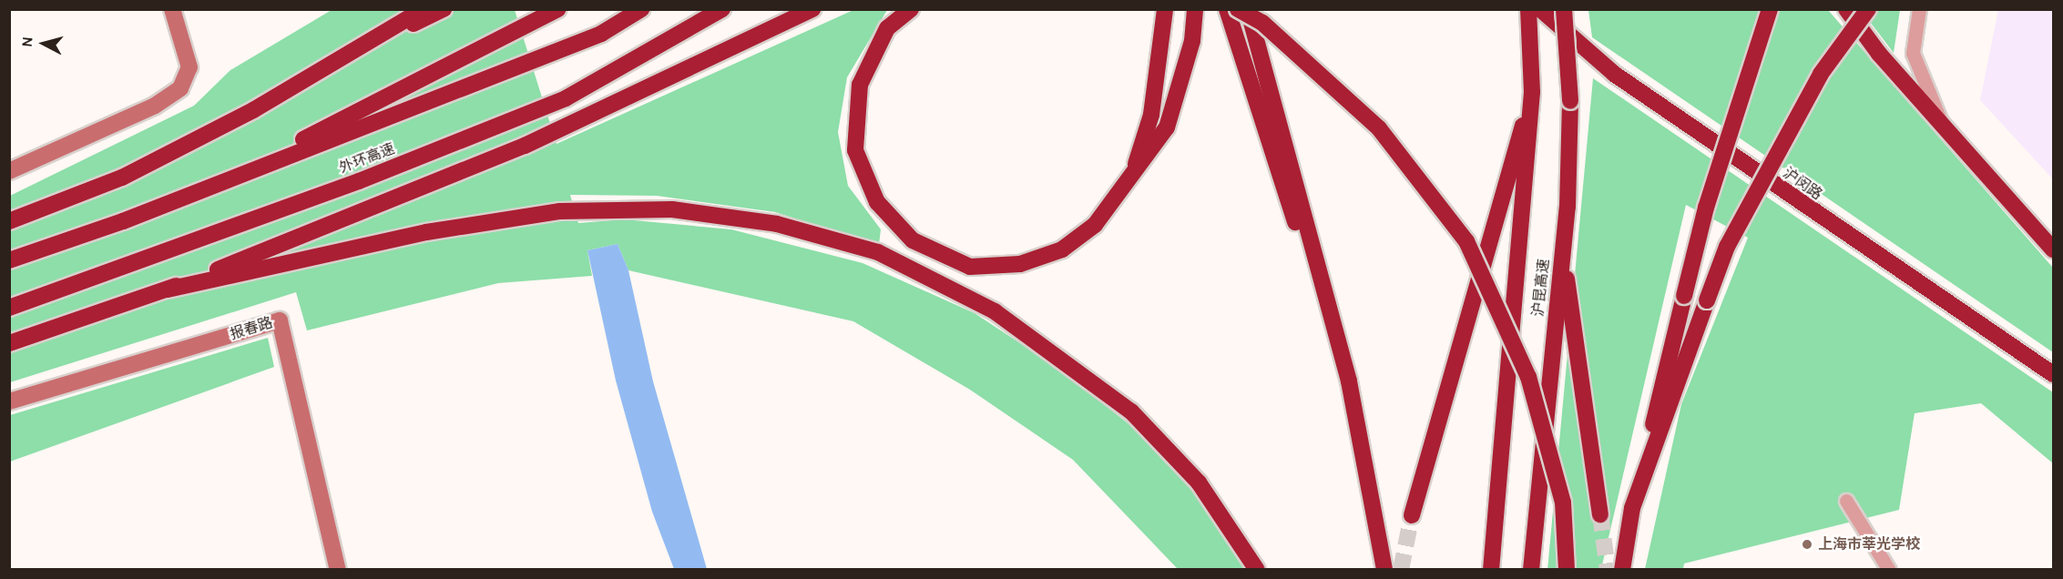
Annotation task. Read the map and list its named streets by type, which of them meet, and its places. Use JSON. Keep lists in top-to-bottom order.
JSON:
{
  "streets": {
    "highway": ["外环高速", "沪闵路", "沪昆高速"],
    "street": ["报春路"]
  },
  "places": ["上海市莘光学校"],
  "north": "left"
}
